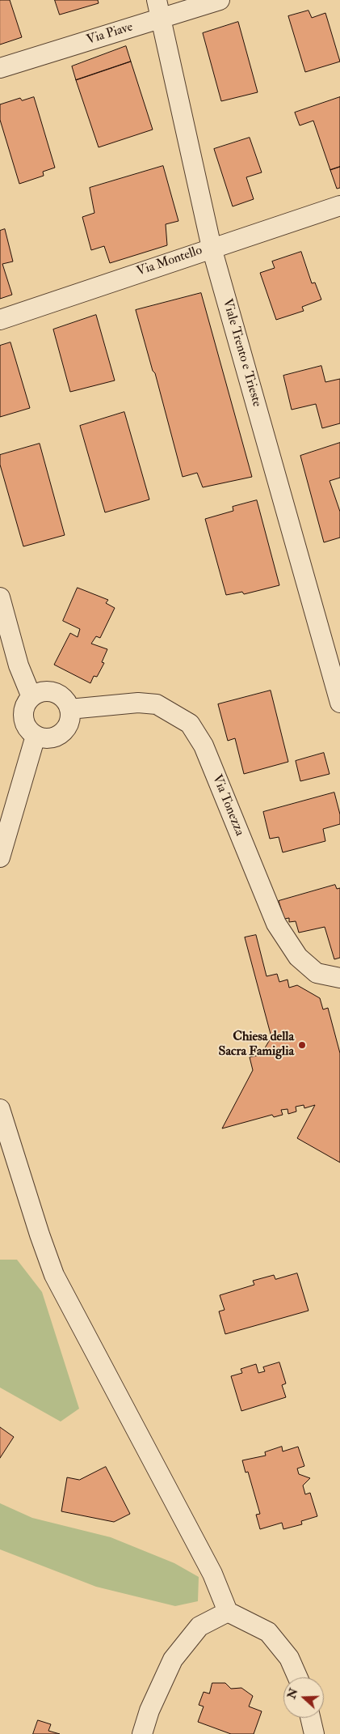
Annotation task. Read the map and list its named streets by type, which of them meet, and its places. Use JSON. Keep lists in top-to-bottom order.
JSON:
{
  "streets": {
    "street": [
      "Via Piave",
      "Via Montello",
      "Viale Trento e Trieste",
      "Via Tonezza"
    ]
  },
  "crossings": [
    ["Via Piave", "Viale Trento e Trieste"],
    ["Via Montello", "Viale Trento e Trieste"]
  ],
  "places": ["Chiesa della Sacra Famiglia"],
  "north": "left"
}
